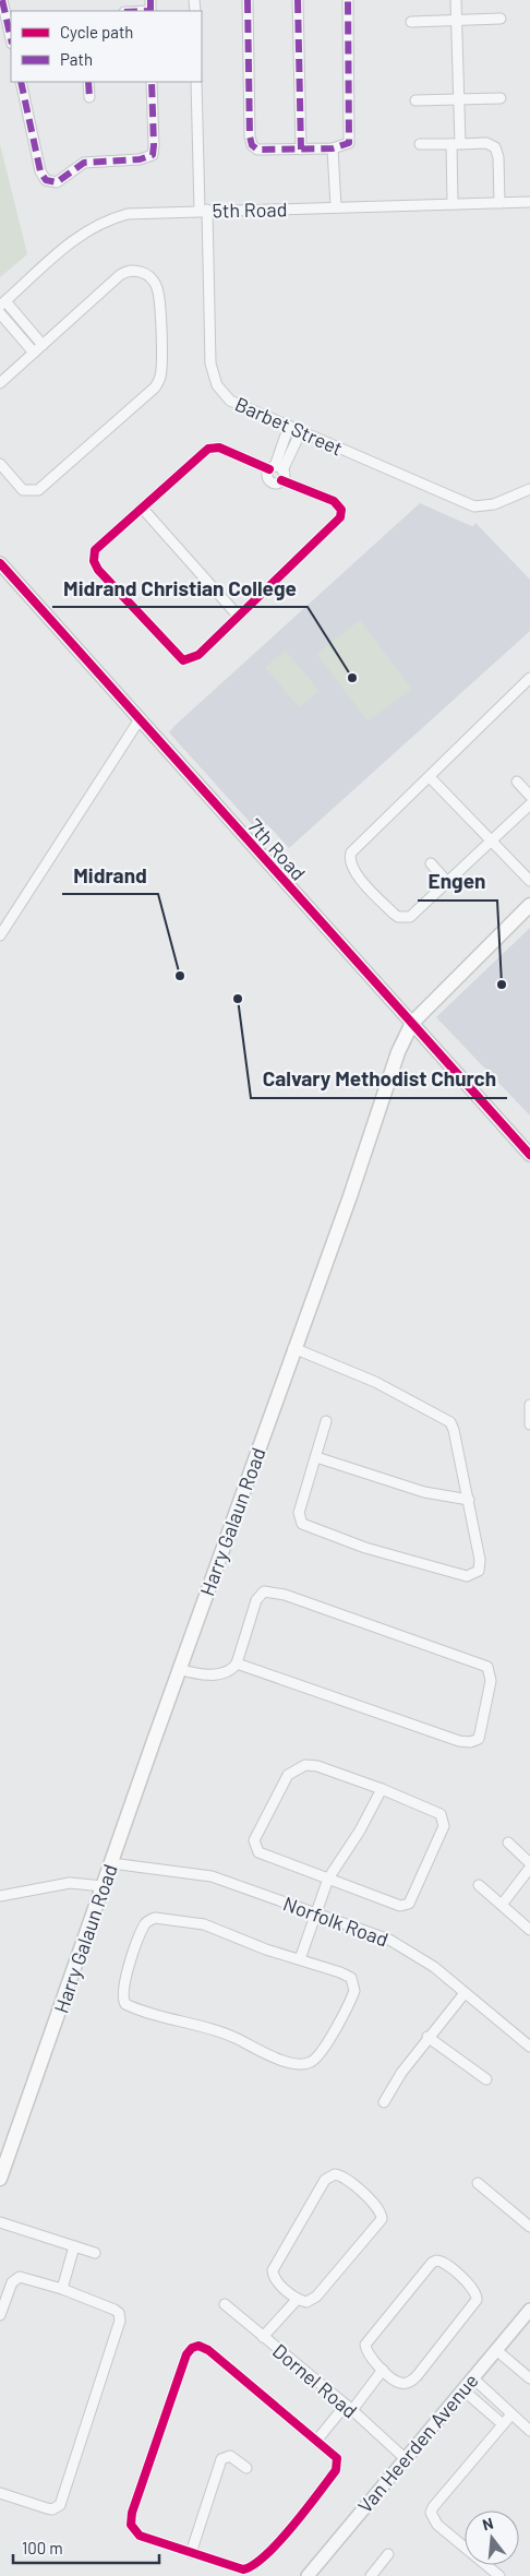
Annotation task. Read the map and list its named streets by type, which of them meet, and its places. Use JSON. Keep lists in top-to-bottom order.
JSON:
{
  "streets": {
    "main road": ["Harry Galaun Road"],
    "street": [
      "5th Road",
      "Barbet Street",
      "7th Road",
      "Norfolk Road",
      "Dornel Road",
      "Van Heerden Avenue"
    ]
  },
  "crossings": [
    ["5th Road", "Barbet Street"],
    ["7th Road", "Harry Galaun Road"],
    ["Harry Galaun Road", "Norfolk Road"],
    ["Dornel Road", "Van Heerden Avenue"]
  ],
  "places": [
    "Midrand Christian College",
    "Midrand",
    "Engen",
    "Calvary Methodist Church"
  ],
  "legend": ["Cycle path", "Path"],
  "scale_bar": "100 m",
  "north": "top"
}
